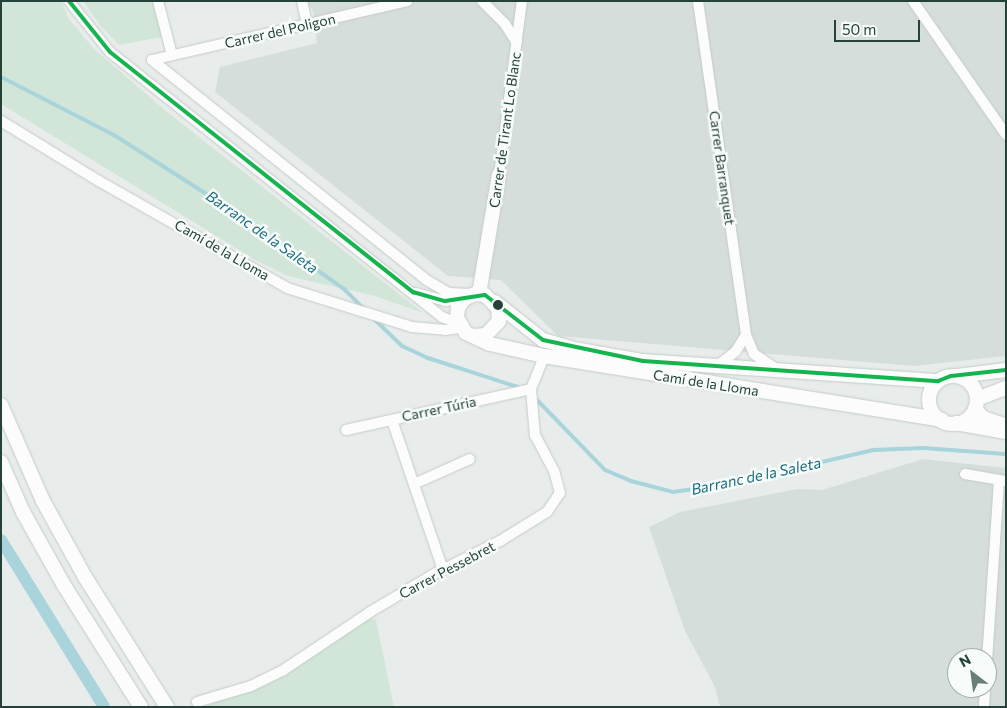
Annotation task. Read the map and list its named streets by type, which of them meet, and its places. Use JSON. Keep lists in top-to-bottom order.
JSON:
{
  "streets": {
    "street": [
      "Carrer del Poligon",
      "Carrer de Tirant Lo Blanc",
      "Carrer Barranquet",
      "Camí de la Lloma",
      "Carrer Túria",
      "Carrer Pessebret"
    ]
  },
  "crossings": [
    ["Carrer del Poligon", "Carrer de Tirant Lo Blanc"],
    ["Carrer del Poligon", "Camí de la Lloma"],
    ["Carrer de Tirant Lo Blanc", "Camí de la Lloma"],
    ["Carrer Barranquet", "Camí de la Lloma"],
    ["Camí de la Lloma", "Carrer Pessebret"],
    ["Carrer Túria", "Carrer Pessebret"]
  ],
  "water": ["Barranc de la Saleta"],
  "scale_bar": "50 m",
  "north": "top left"
}
